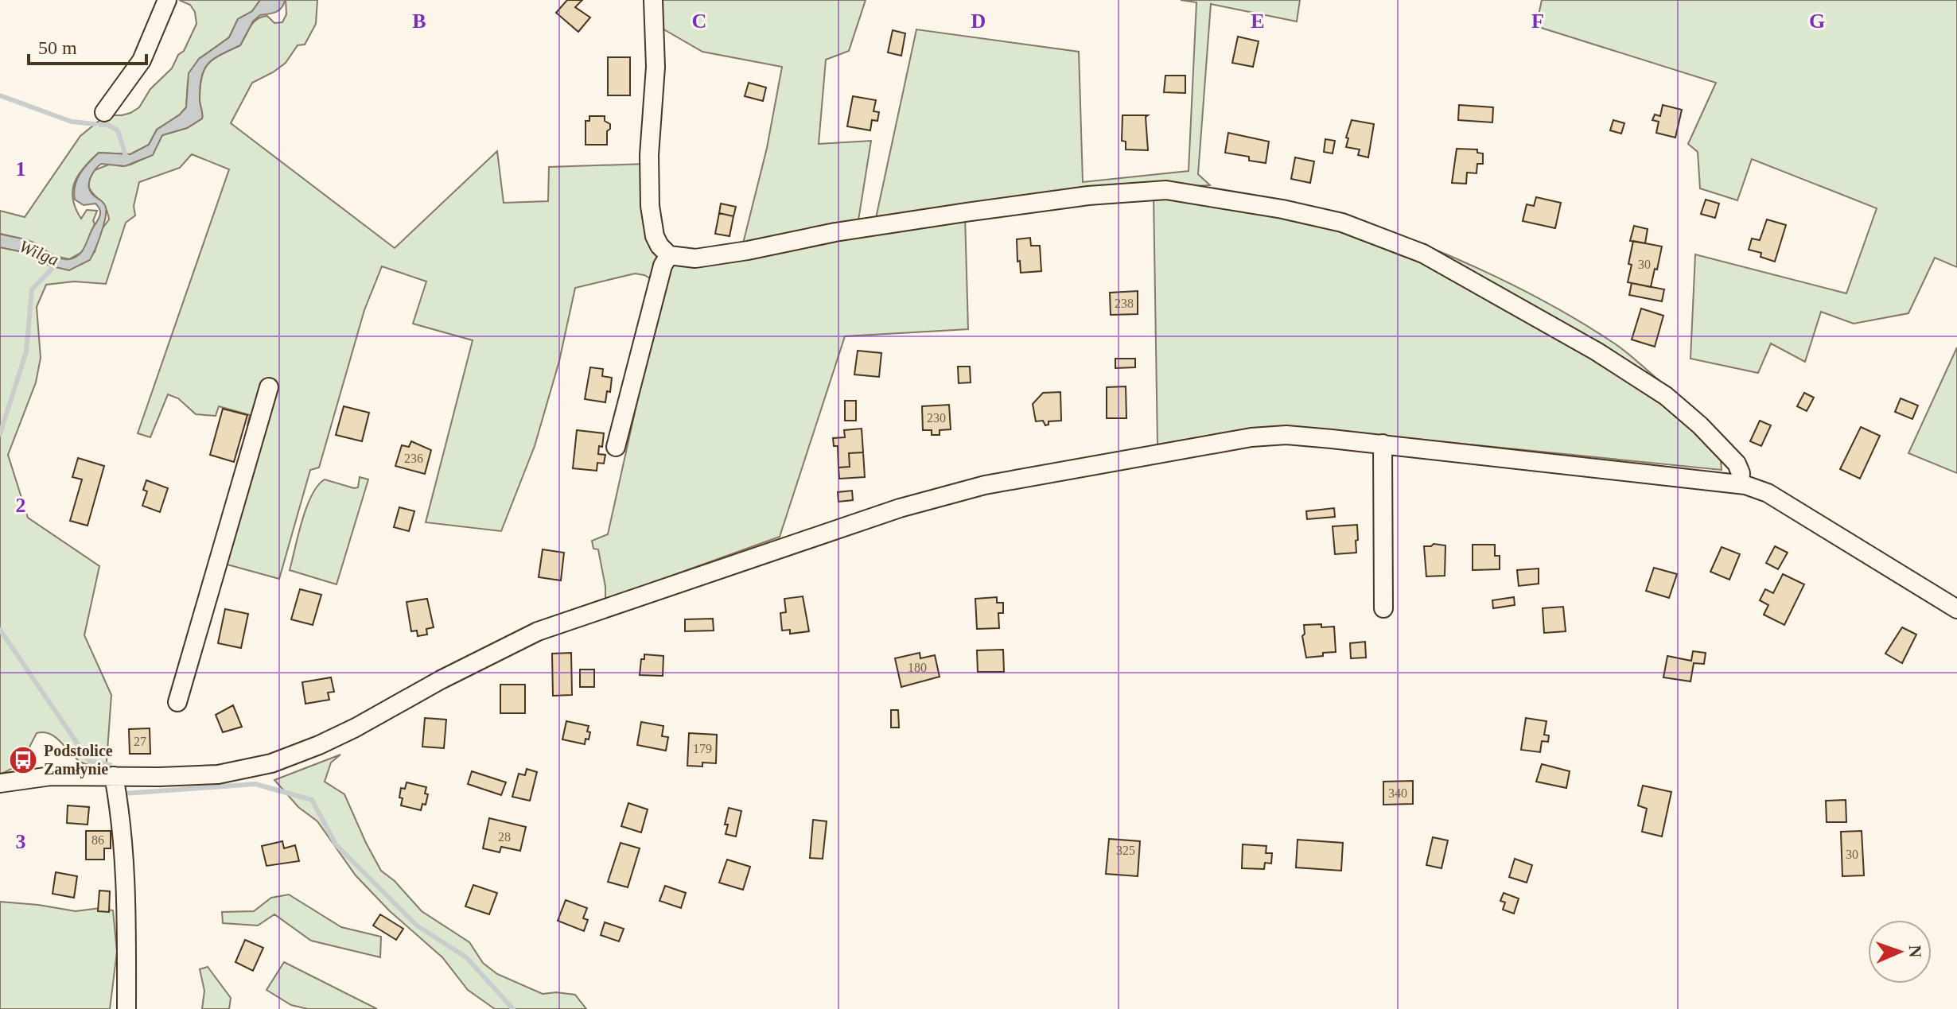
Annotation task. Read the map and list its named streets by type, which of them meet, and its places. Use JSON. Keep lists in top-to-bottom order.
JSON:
{
  "water": ["Wilga"],
  "places": {
    "bus stop": ["Podstolice Zamłynie"]
  },
  "house_numbers": [
    "30",
    "238",
    "230",
    "236",
    "180",
    "27",
    "179",
    "340",
    "28",
    "86",
    "325",
    "30"
  ],
  "scale_bar": "50 m",
  "north": "right",
  "grid": {
    "columns": [
      "B",
      "C",
      "D",
      "E",
      "F",
      "G"
    ],
    "rows": ["1", "2", "3"]
  }
}
